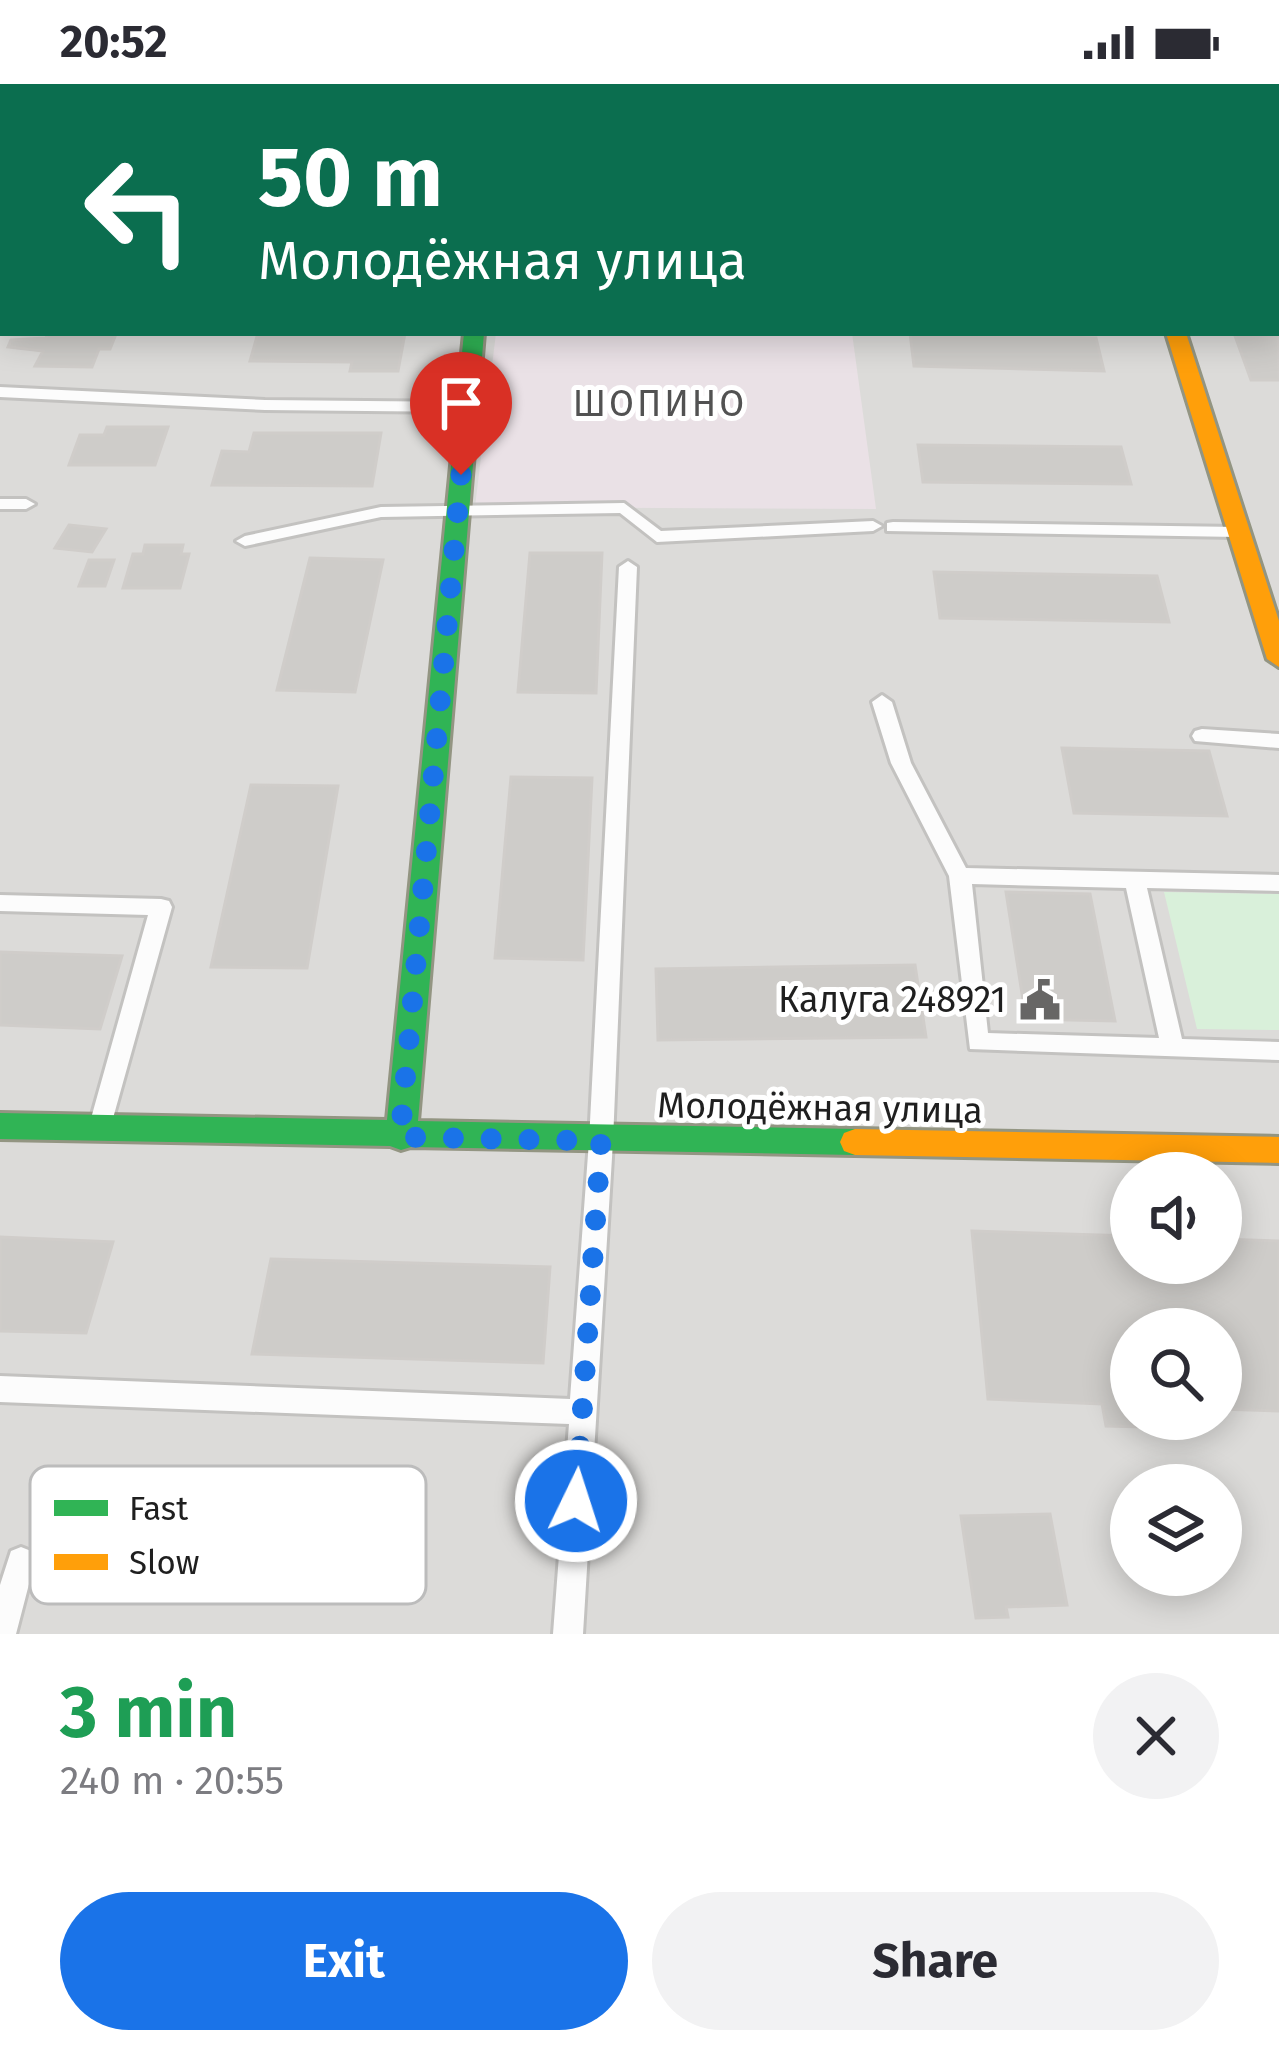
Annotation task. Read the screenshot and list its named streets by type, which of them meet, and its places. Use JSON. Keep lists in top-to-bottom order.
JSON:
{
  "streets": {
    "street": ["Молодёжная улица"]
  },
  "districts": ["ШОПИНО"],
  "places": {
    "public building": ["Калуга 248921"]
  },
  "legend": ["Fast", "Slow"],
  "page": {
    "status": "20:52",
    "turn": ["50 m", "Молодёжная улица"],
    "heading": ["3 min", "240 m · 20:55"],
    "buttons": ["Exit", "Share"]
  }
}
